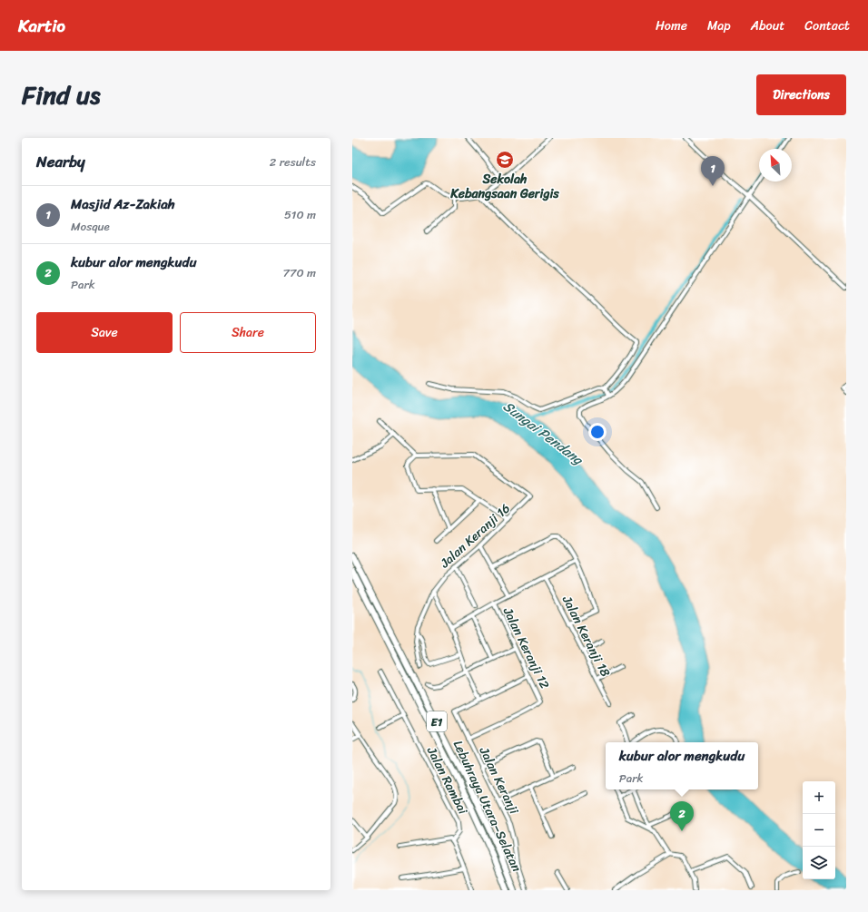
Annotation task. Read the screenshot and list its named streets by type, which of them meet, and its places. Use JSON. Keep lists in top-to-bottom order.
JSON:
{
  "streets": {
    "highway": ["E1", "Lebuhraya Utara–Selatan"],
    "street": [
      "Jalan Keranji 16",
      "Jalan Keranji 18",
      "Jalan Keranji 12",
      "Jalan Rambai",
      "Jalan Keranji"
    ]
  },
  "crossings": [
    ["Jalan Keranji 12", "Jalan Keranji"]
  ],
  "water": ["Sungai Pendang"],
  "places": {
    "school or university": ["Sekolah Kebangsaan Gerigis"]
  },
  "north": "top left",
  "page": {
    "header": "Kartio",
    "nav": [
      "Home",
      "Map",
      "About",
      "Contact"
    ],
    "title": "Find us",
    "buttons": [
      "Directions",
      ["Save", "Share"]
    ],
    "heading": ["Nearby", "2 results"],
    "pins": ["1", "2"],
    "list": [
      {
        "mark": "1",
        "name": "Masjid Az-Zakiah",
        "note": "Mosque",
        "value": "510 m"
      },
      {
        "mark": "2",
        "name": "kubur alor mengkudu",
        "note": "Park",
        "value": "770 m"
      }
    ],
    "popup": ["kubur alor mengkudu", "Park"],
    "map_buttons": ["+", "−"]
  }
}
